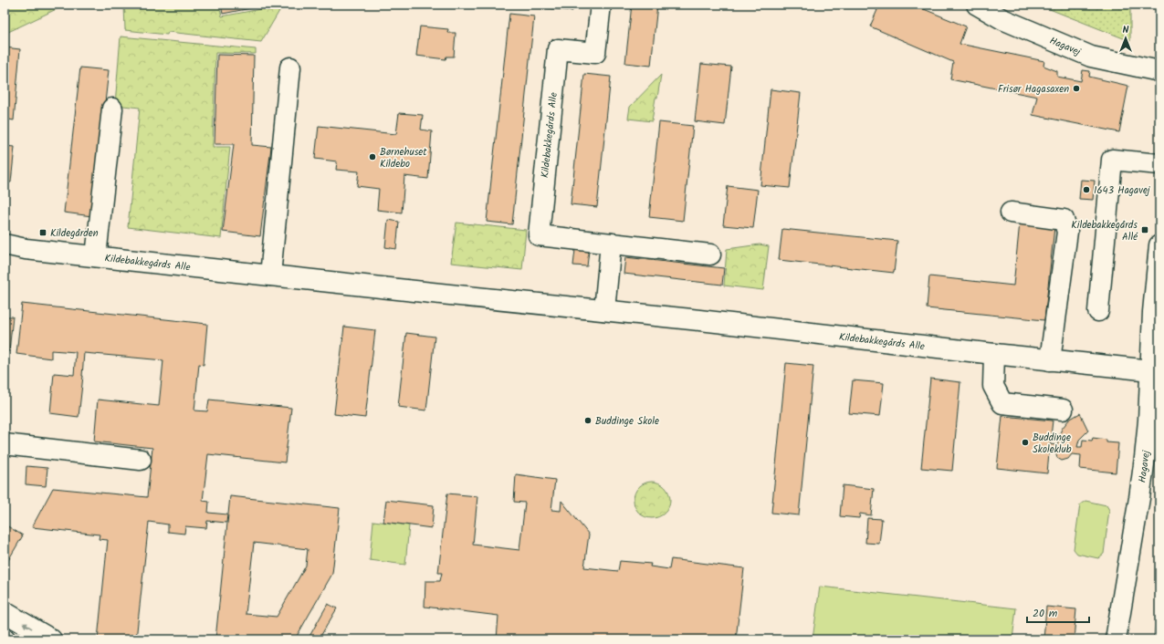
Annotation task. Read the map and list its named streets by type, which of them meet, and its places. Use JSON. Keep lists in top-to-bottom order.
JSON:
{
  "streets": {
    "street": ["Hagavej", "Kildebakkegårds Alle"]
  },
  "crossings": [
    ["Hagavej", "Kildebakkegårds Alle"]
  ],
  "places": {
    "other": [
      "Frisør Hagasaxen",
      "Børnehuset Kildebo",
      "1643 Hagavej",
      "Buddinge Skole",
      "Buddinge Skoleklub"
    ],
    "transit": ["Kildebakkegårds Allé", "Kildegården"]
  },
  "scale_bar": "20 m",
  "north": "top"
}
